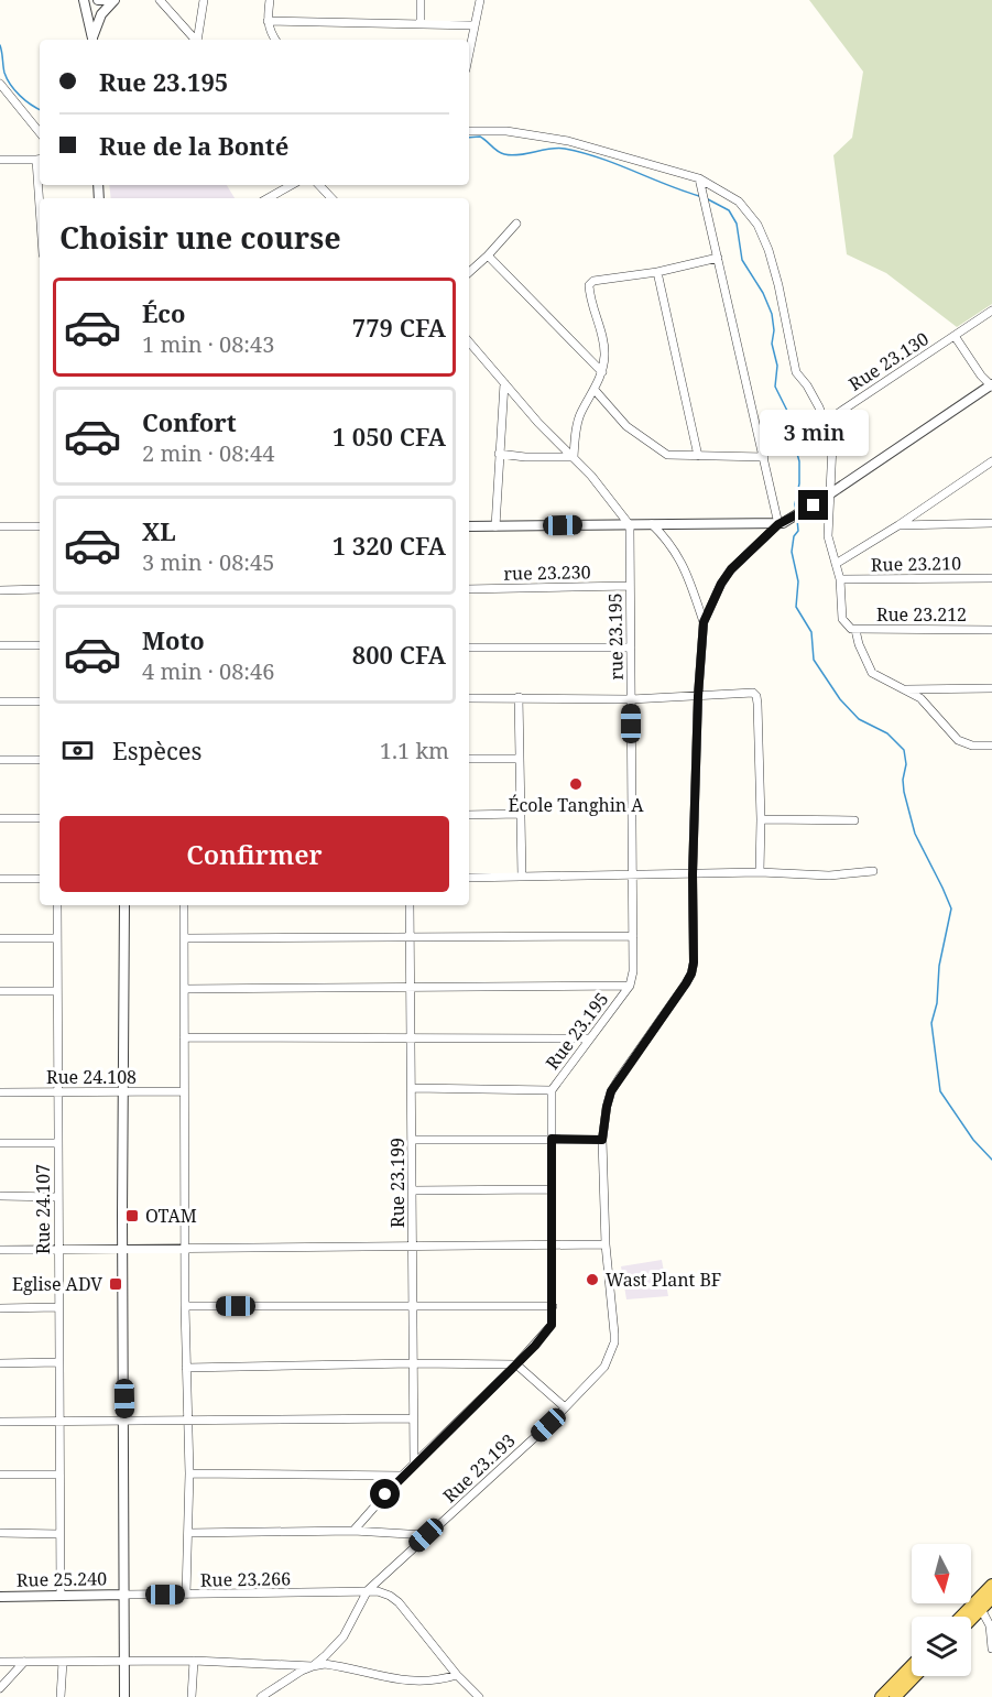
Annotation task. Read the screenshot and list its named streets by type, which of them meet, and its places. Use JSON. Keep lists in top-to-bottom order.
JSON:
{
  "streets": {
    "street": [
      "Rue 23.130",
      "Rue 23.210",
      "rue 23.230",
      "Rue 23.212",
      "rue 23.195",
      "Rue 23.195",
      "Rue 24.108",
      "Rue 23.199",
      "Rue 24.107",
      "Rue 23.193",
      "Rue 25.240",
      "Rue 23.266"
    ]
  },
  "crossings": [
    ["Rue 23.130", "Rue 23.210"],
    ["Rue 23.130", "Rue 23.212"],
    ["rue 23.230", "rue 23.195"],
    ["rue 23.195", "Rue 23.195"],
    ["Rue 23.195", "Rue 23.199"],
    ["Rue 24.108", "Rue 24.107"],
    ["Rue 24.107", "Rue 25.240"],
    ["Rue 23.193", "Rue 23.266"],
    ["Rue 25.240", "Rue 23.266"]
  ],
  "places": {
    "other": ["École Tanghin A", "Wast Plant BF"],
    "transit": ["OTAM", "Eglise ADV"]
  },
  "north": "bottom",
  "page": {
    "banner": ["Rue 23.195", "Rue de la Bonté"],
    "heading": "Choisir une course",
    "list": [
      {
        "name": "Éco",
        "note": "1 min · 08:43",
        "value": "779 CFA"
      },
      {
        "name": "Confort",
        "note": "2 min · 08:44",
        "value": "1 050 CFA"
      },
      {
        "name": "XL",
        "note": "3 min · 08:45",
        "value": "1 320 CFA"
      },
      {
        "name": "Moto",
        "note": "4 min · 08:46",
        "value": "800 CFA"
      }
    ],
    "bubble": "3 min",
    "pay": ["Espèces", "1.1 km"],
    "buttons": "Confirmer"
  }
}
